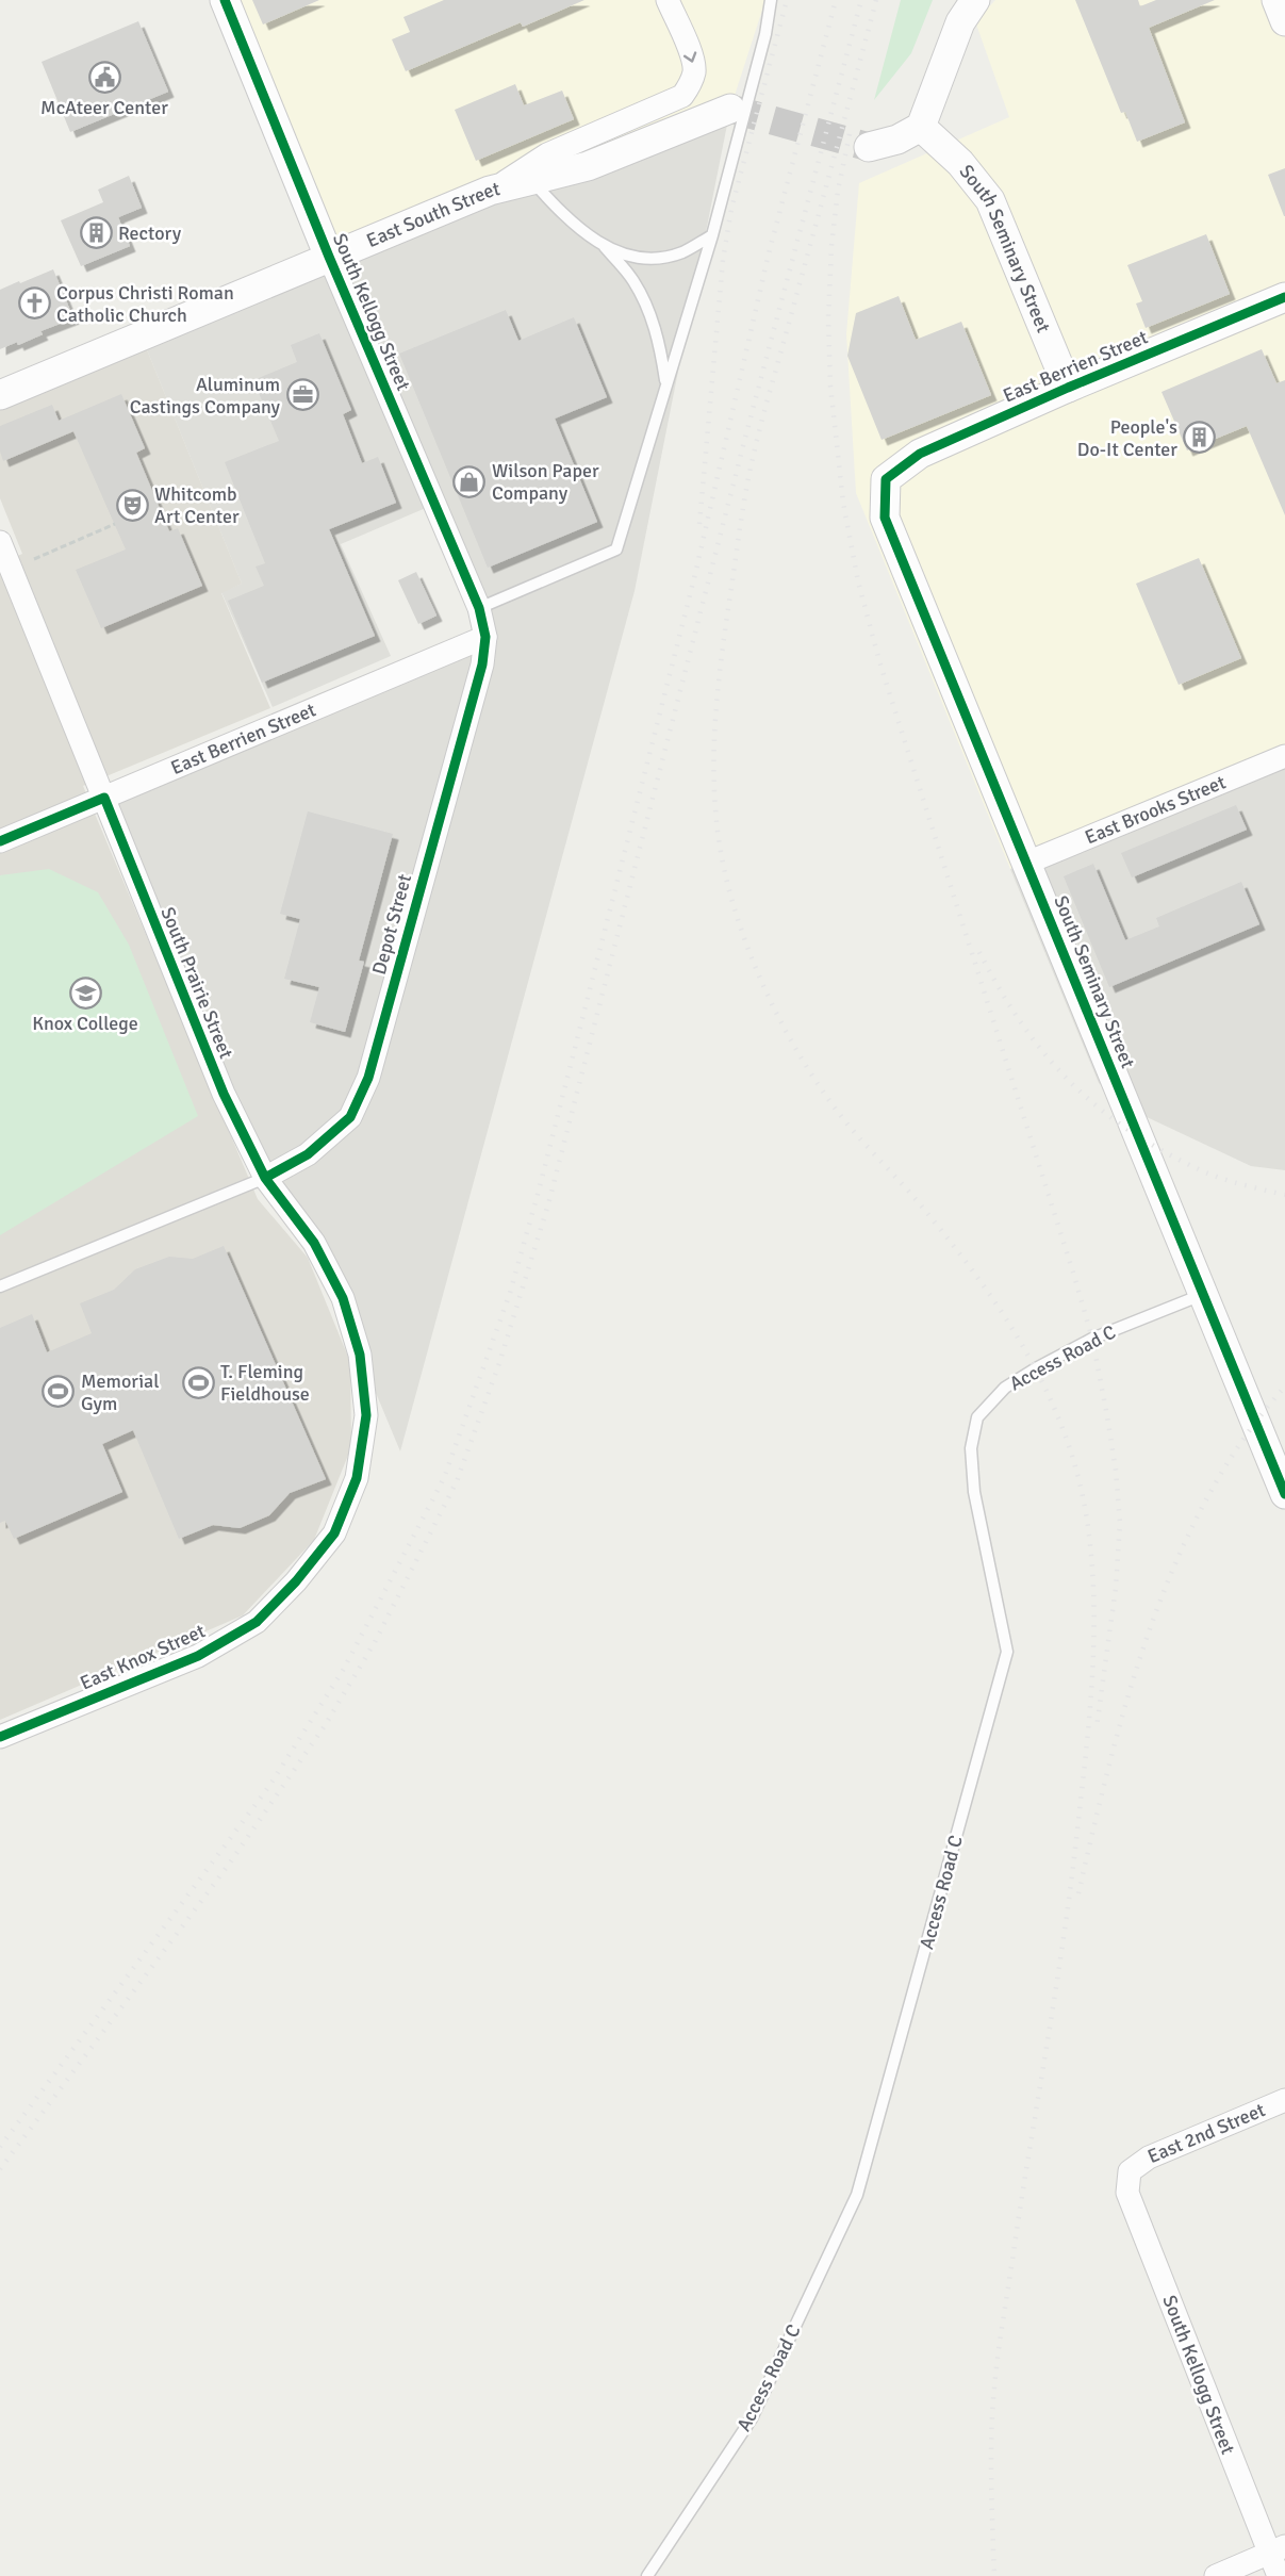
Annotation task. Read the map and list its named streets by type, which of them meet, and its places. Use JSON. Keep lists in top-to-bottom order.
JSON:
{
  "streets": {
    "street": [
      "East South Street",
      "South Seminary Street",
      "South Kellogg Street",
      "East Berrien Street",
      "East Brooks Street",
      "Depot Street",
      "South Prairie Street",
      "East Knox Street",
      "East 2nd Street"
    ],
    "lane": ["Access Road C"]
  },
  "crossings": [
    ["East South Street", "South Kellogg Street"],
    ["South Seminary Street", "East Berrien Street"],
    ["South Seminary Street", "East Brooks Street"],
    ["South Seminary Street", "Access Road C"],
    ["South Kellogg Street", "East Berrien Street"],
    ["South Kellogg Street", "Depot Street"],
    ["South Kellogg Street", "East 2nd Street"],
    ["East Berrien Street", "Depot Street"],
    ["East Berrien Street", "South Prairie Street"],
    ["Depot Street", "South Prairie Street"],
    ["Depot Street", "East Knox Street"],
    ["South Prairie Street", "East Knox Street"]
  ],
  "places": {
    "public building": ["McAteer Center"],
    "building": ["Rectory", "People's Do-It Center"],
    "church": ["Corpus Christi Roman Catholic Church"],
    "office": ["Aluminum Castings Company"],
    "shop": ["Wilson Paper Company"],
    "theatre": ["Whitcomb Art Center"],
    "school or university": ["Knox College"],
    "sports": ["T. Fleming Fieldhouse", "Memorial Gym"]
  }
}
